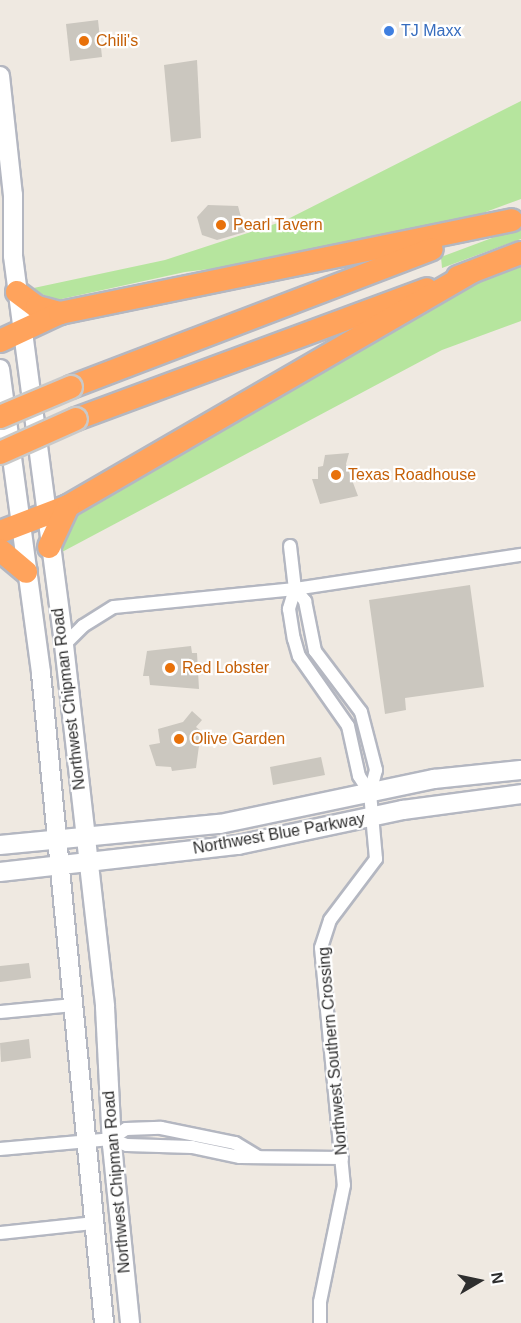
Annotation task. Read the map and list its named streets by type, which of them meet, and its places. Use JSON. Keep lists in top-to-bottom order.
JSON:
{
  "streets": {
    "main road": ["Northwest Chipman Road", "Northwest Blue Parkway"],
    "street": ["Northwest Southern Crossing"]
  },
  "crossings": [
    ["Northwest Chipman Road", "Northwest Blue Parkway"],
    ["Northwest Blue Parkway", "Northwest Southern Crossing"]
  ],
  "places": [
    "TJ Maxx",
    "Chili's",
    "Pearl Tavern",
    "Texas Roadhouse",
    "Red Lobster",
    "Olive Garden"
  ],
  "north": "right"
}
